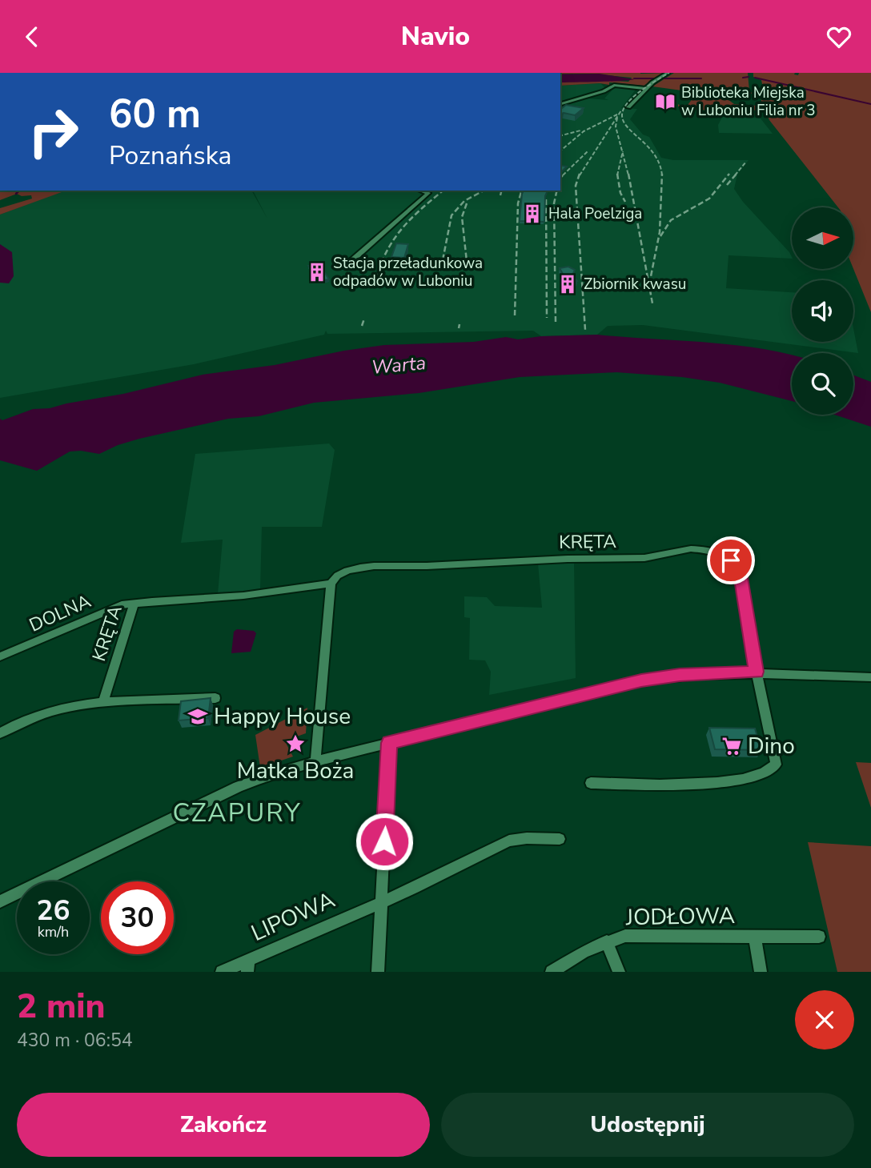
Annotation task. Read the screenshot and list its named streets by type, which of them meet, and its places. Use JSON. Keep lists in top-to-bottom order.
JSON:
{
  "streets": {
    "street": [
      "KRĘTA",
      "DOLNA",
      "LIPOWA",
      "JODŁOWA"
    ]
  },
  "crossings": [
    ["KRĘTA", "DOLNA"]
  ],
  "districts": ["CZAPURY"],
  "water": ["Warta"],
  "places": {
    "library": ["Biblioteka Miejska w Luboniu Filia nr 3"],
    "building": ["Hala Poelziga", "Stacja przeładunkowa odpadów w Luboniu", "Zbiornik kwasu"],
    "school or university": ["Happy House"],
    "place": ["Matka Boża"],
    "supermarket": ["Dino"]
  },
  "north": "right",
  "page": {
    "header": "Navio",
    "turn": ["60 m", "Poznańska"],
    "speed": "26 km/h",
    "limit": "30",
    "heading": ["2 min", "430 m · 06:54"],
    "buttons": ["Zakończ", "Udostępnij"]
  }
}
